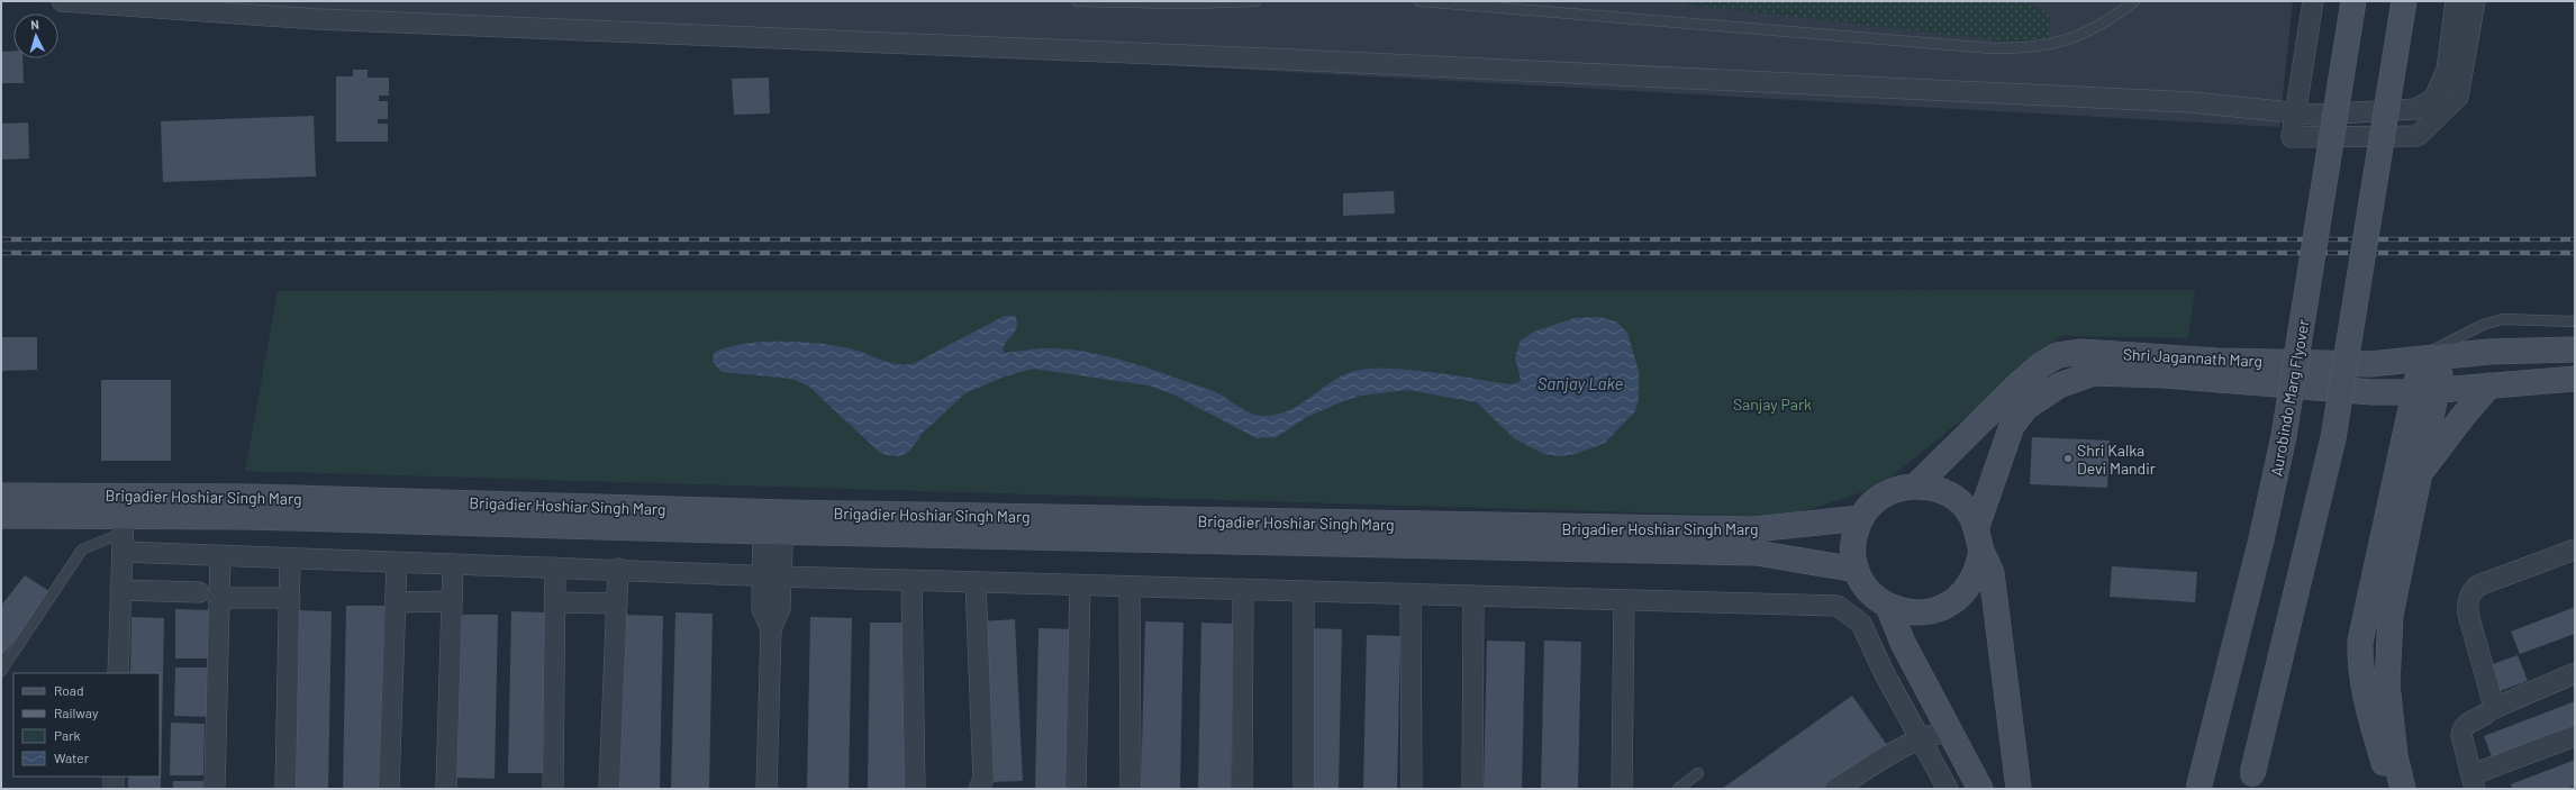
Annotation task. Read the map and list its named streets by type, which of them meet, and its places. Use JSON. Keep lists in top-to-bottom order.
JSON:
{
  "streets": {
    "street": ["Shri Jagannath Marg", "Aurobindo Marg Flyover", "Brigadier Hoshiar Singh Marg"]
  },
  "crossings": [
    ["Shri Jagannath Marg", "Brigadier Hoshiar Singh Marg"]
  ],
  "water": ["Sanjay Lake"],
  "parks": ["Sanjay Park"],
  "places": ["Shri Kalka Devi Mandir"],
  "legend": [
    "Road",
    "Railway",
    "Park",
    "Water"
  ],
  "north": "top"
}
